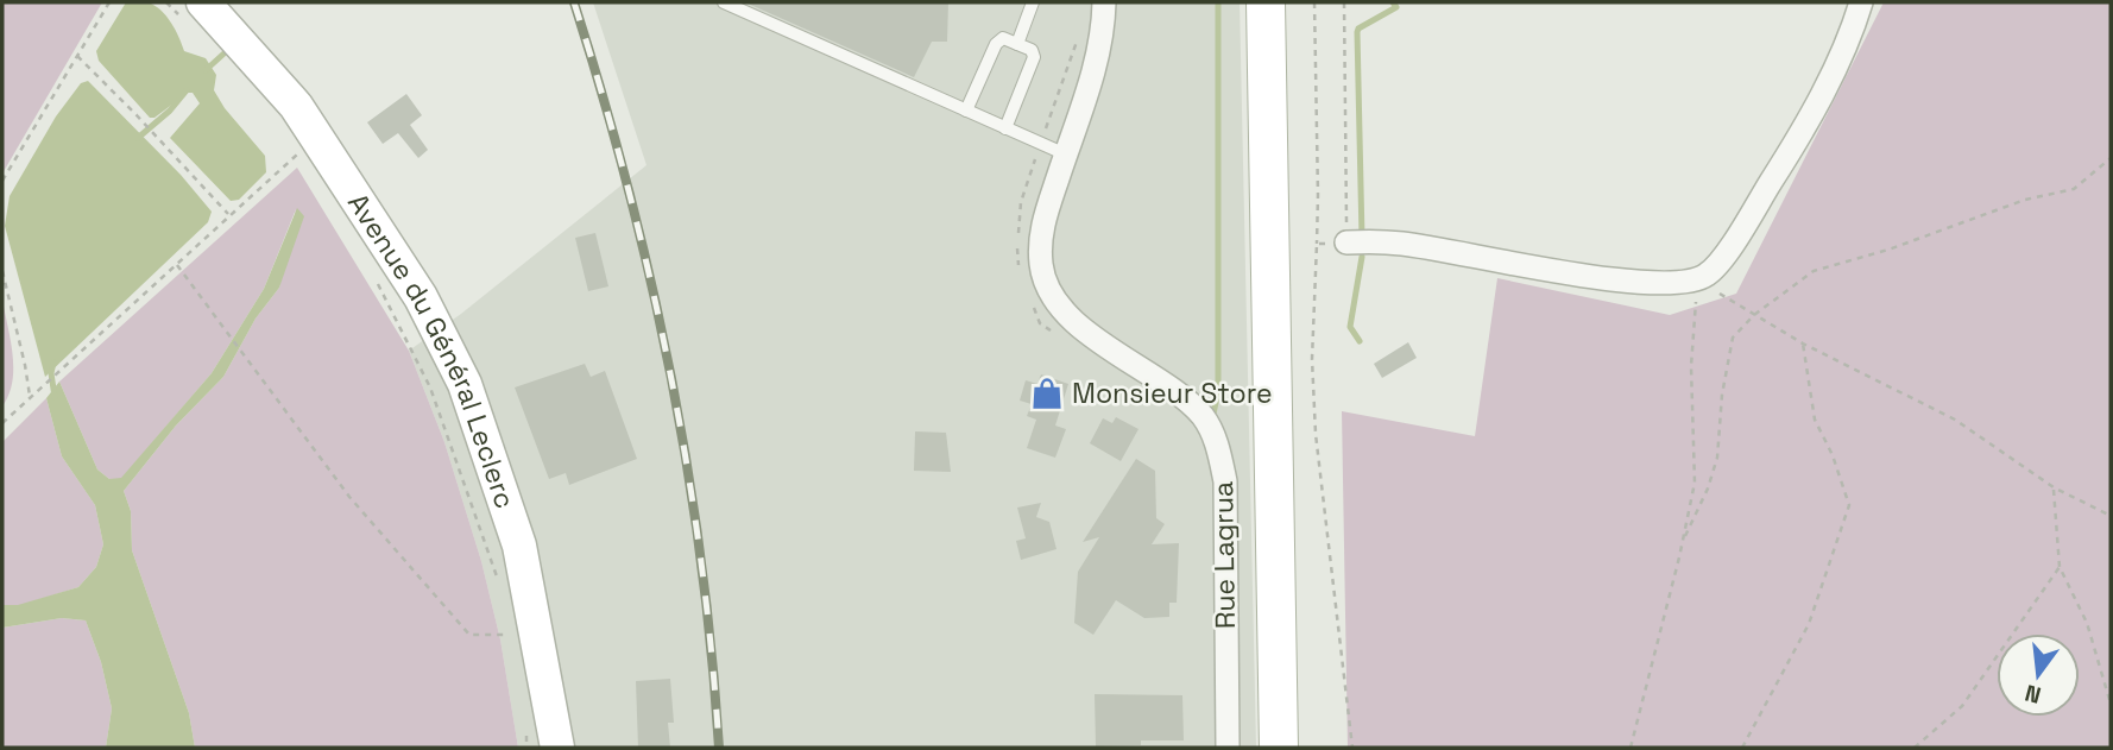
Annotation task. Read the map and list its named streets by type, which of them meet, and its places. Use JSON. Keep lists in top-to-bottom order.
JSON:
{
  "streets": {
    "main road": ["Avenue du Général Leclerc"],
    "street": ["Rue Lagrua"]
  },
  "places": {
    "shop": ["Monsieur Store"]
  },
  "north": "bottom"
}
